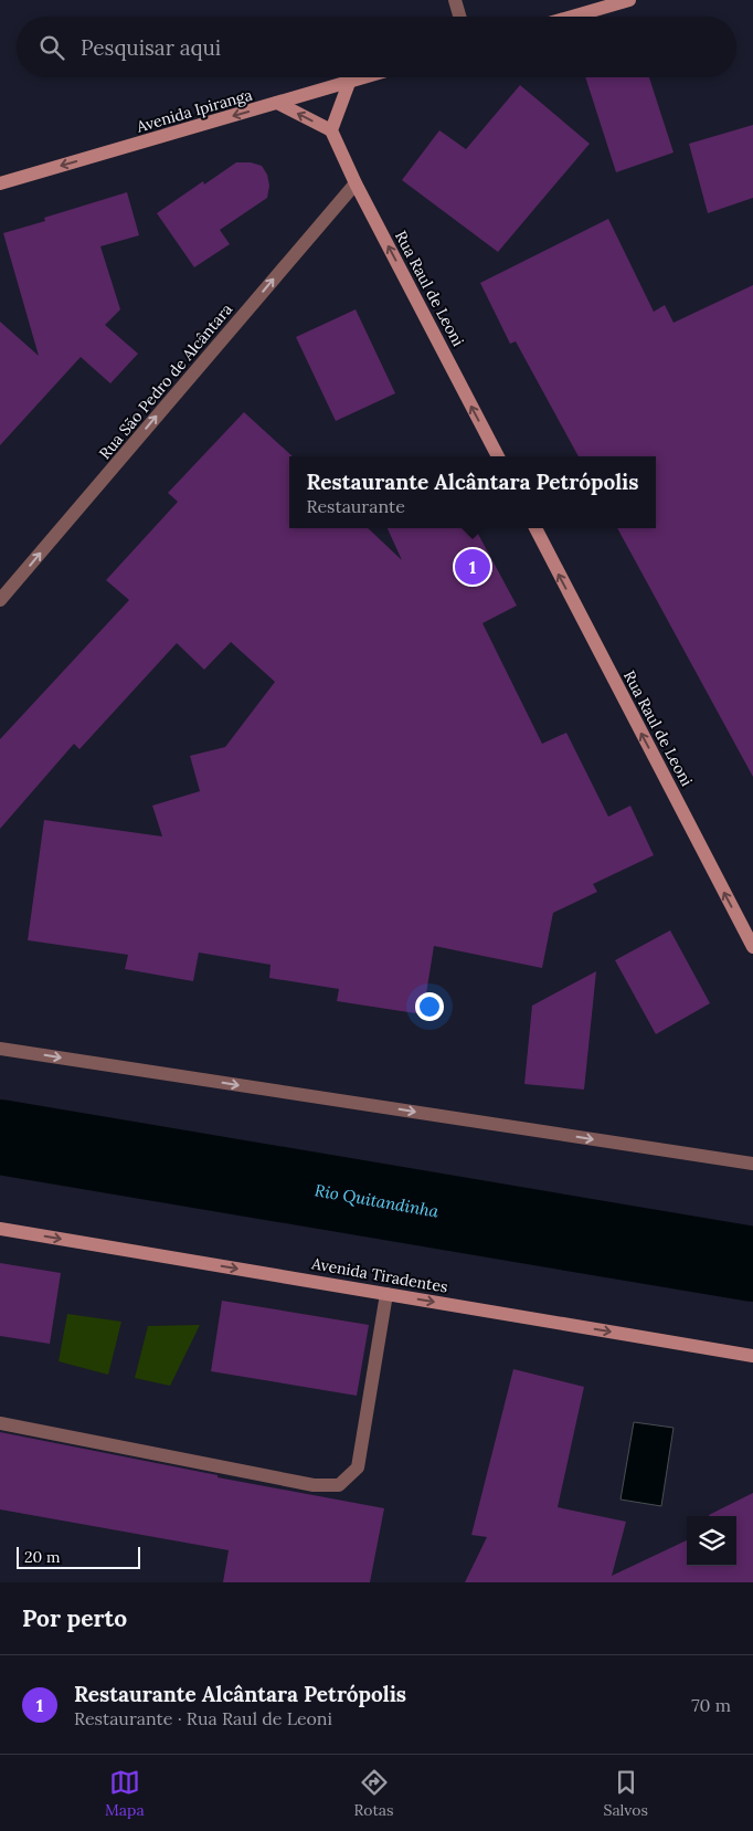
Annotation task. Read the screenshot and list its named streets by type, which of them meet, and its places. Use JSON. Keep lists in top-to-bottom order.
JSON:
{
  "streets": {
    "main road": ["Avenida Ipiranga", "Rua Raul de Leoni", "Avenida Tiradentes"],
    "street": ["Rua São Pedro de Alcântara"]
  },
  "crossings": [
    ["Rua Raul de Leoni", "Rua São Pedro de Alcântara"]
  ],
  "one_way": [
    "Avenida Ipiranga",
    "Rua Raul de Leoni",
    "Rua São Pedro de Alcântara",
    "Avenida Tiradentes"
  ],
  "water": ["Rio Quitandinha"],
  "scale_bar": "20 m",
  "page": {
    "search": "Pesquisar aqui",
    "popup": ["Restaurante Alcântara Petrópolis", "Restaurante"],
    "pins": "1",
    "scale": "20 m",
    "heading": "Por perto",
    "list": [
      {
        "mark": "1",
        "name": "Restaurante Alcântara Petrópolis",
        "note": "Restaurante · Rua Raul de Leoni",
        "value": "70 m"
      }
    ],
    "nav": ["Mapa", "Rotas", "Salvos"]
  }
}
